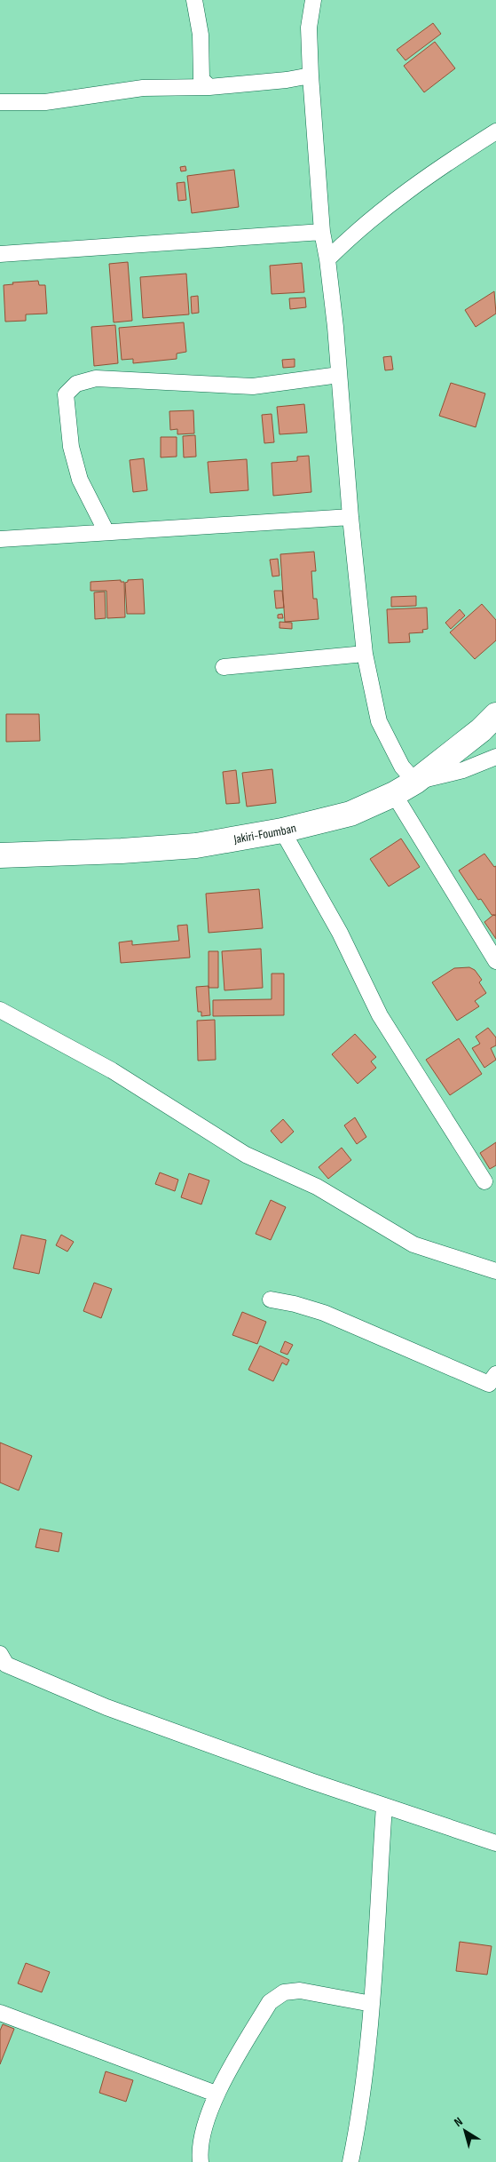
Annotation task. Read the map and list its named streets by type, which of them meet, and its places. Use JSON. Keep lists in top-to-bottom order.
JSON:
{
  "streets": {
    "main road": ["Jakiri-Foumban"]
  },
  "north": "top left"
}
